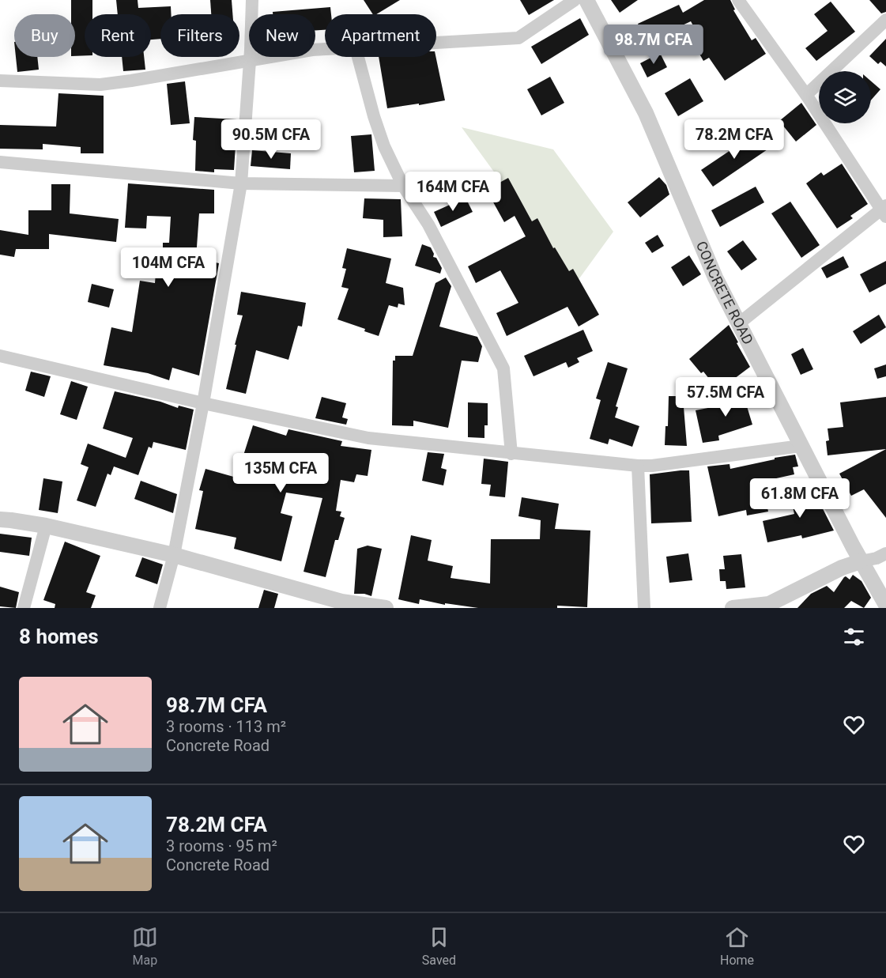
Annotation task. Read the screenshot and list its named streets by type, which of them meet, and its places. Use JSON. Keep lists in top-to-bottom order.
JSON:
{
  "streets": {
    "street": ["CONCRETE ROAD"]
  },
  "page": {
    "chip": [
      "Buy",
      "Rent",
      "Filters",
      "New",
      "Apartment"
    ],
    "price": [
      "98.7M CFA",
      "90.5M CFA",
      "78.2M CFA",
      "164M CFA",
      "104M CFA",
      "57.5M CFA",
      "135M CFA",
      "61.8M CFA"
    ],
    "heading": "8 homes",
    "list": [
      {
        "name": "98.7M CFA",
        "note": "3 rooms · 113 m² · Concrete Road"
      },
      {
        "name": "78.2M CFA",
        "note": "3 rooms · 95 m² · Concrete Road"
      }
    ],
    "tabs": ["Map", "Saved", "Home"]
  }
}
